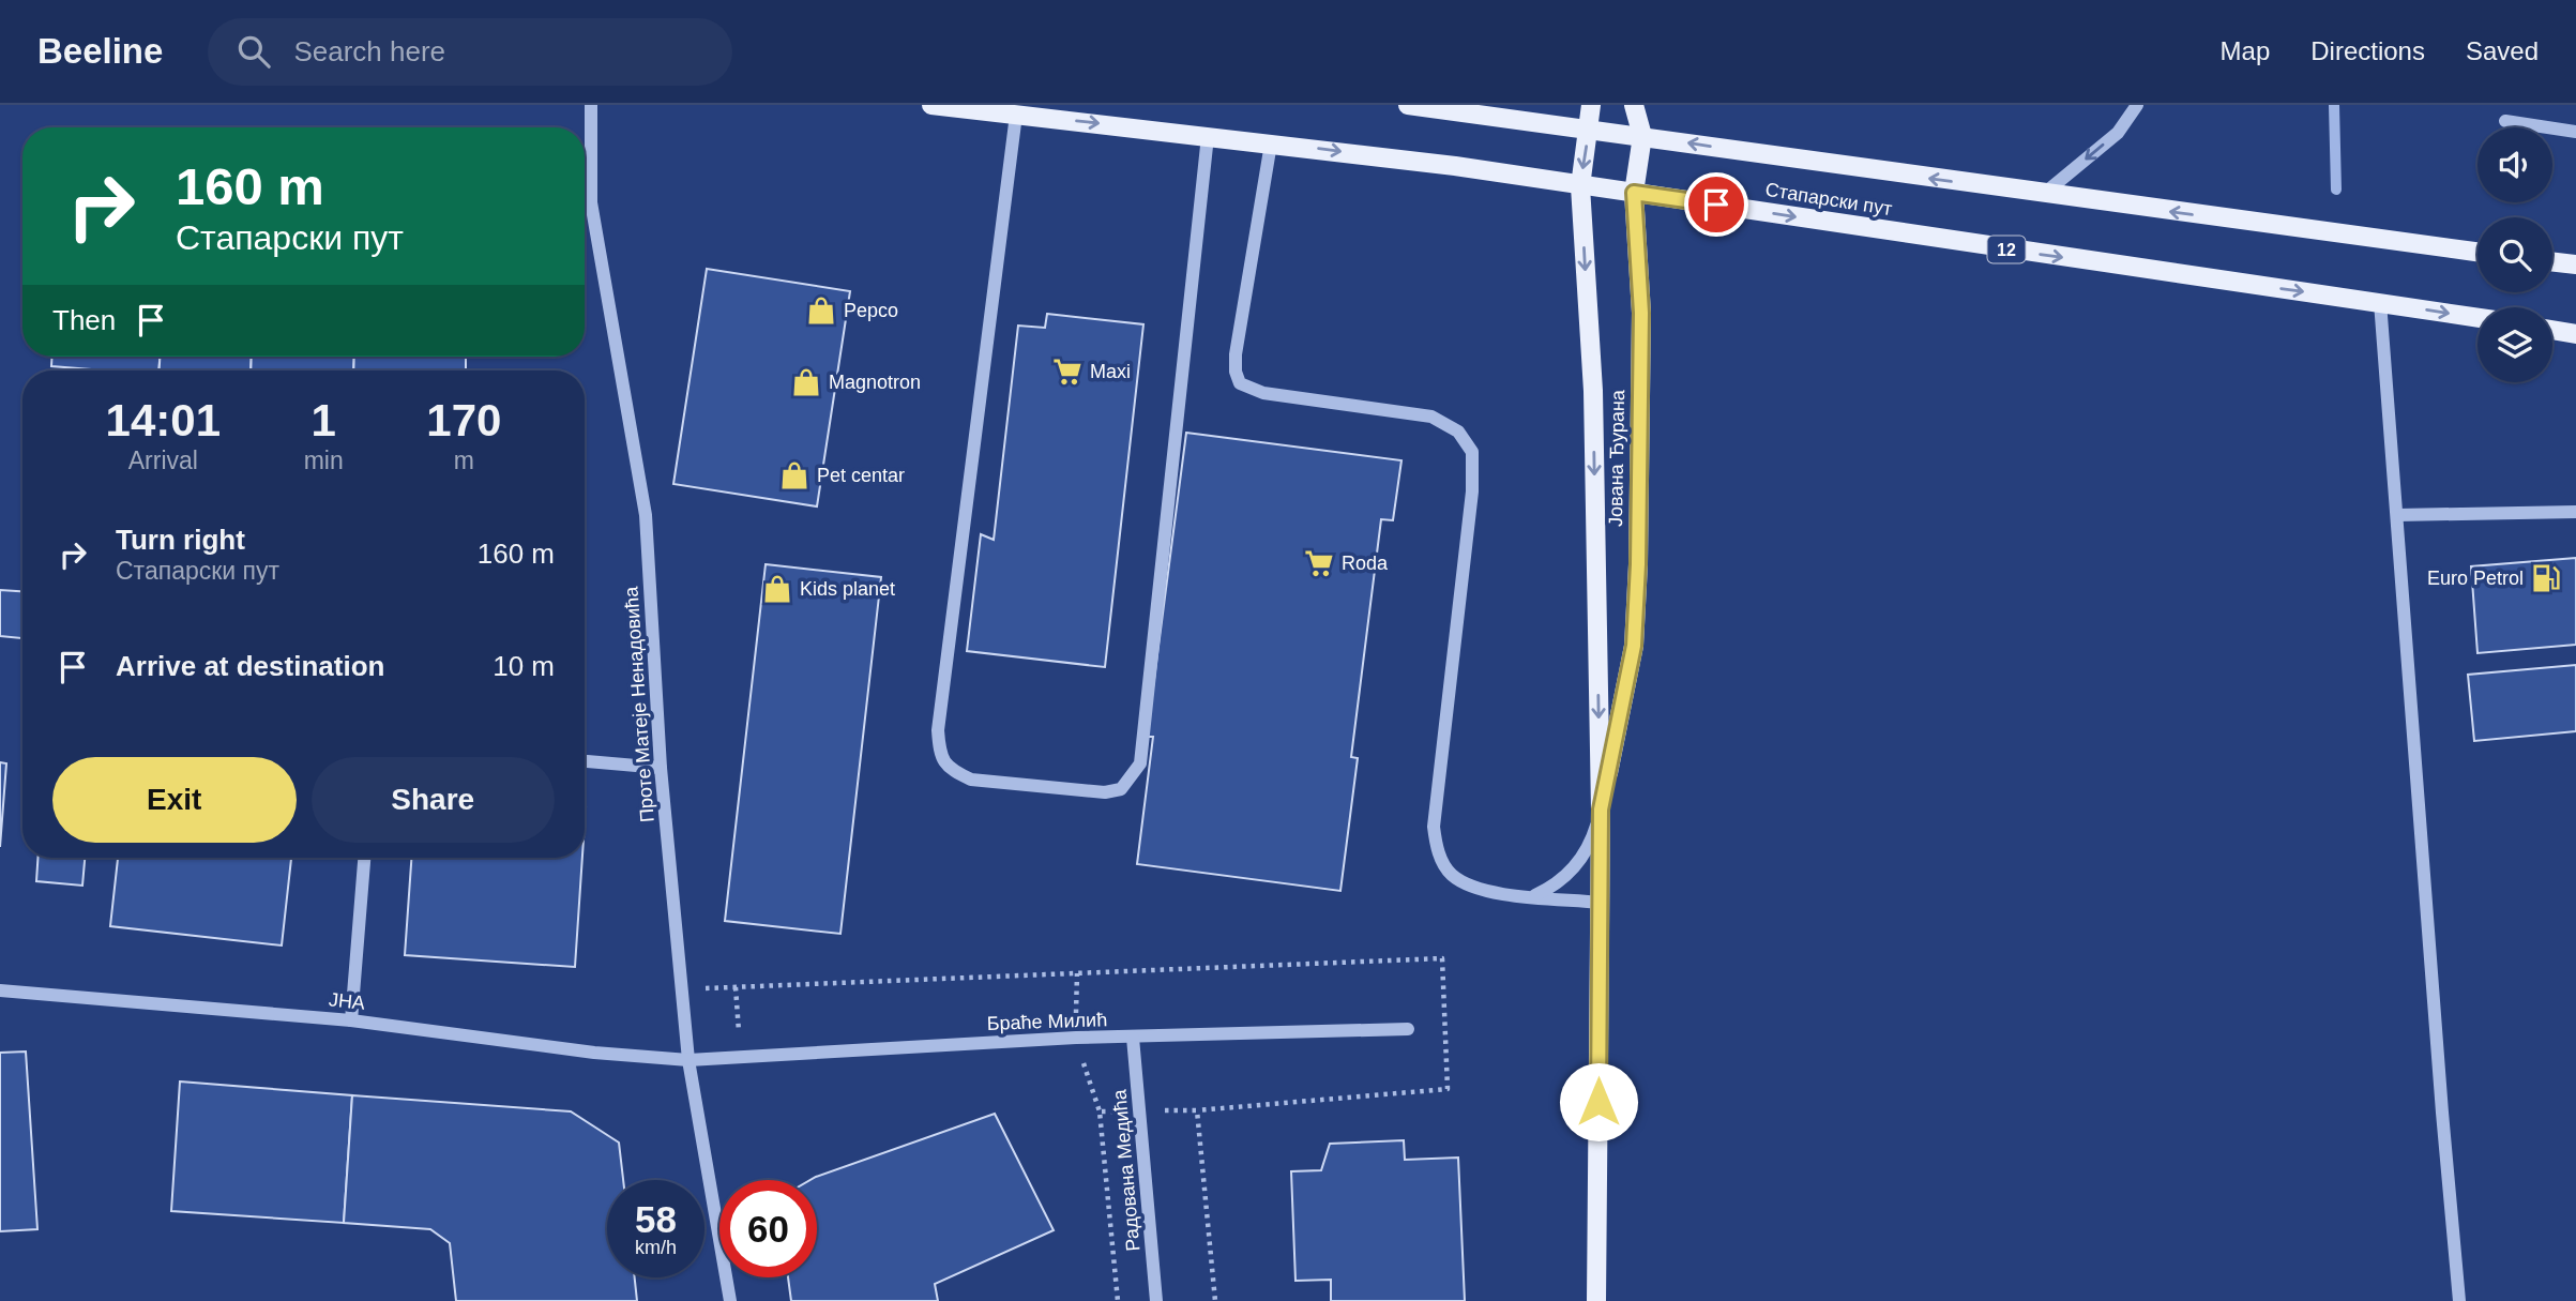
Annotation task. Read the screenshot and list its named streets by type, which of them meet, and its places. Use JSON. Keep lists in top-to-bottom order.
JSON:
{
  "streets": {
    "main road": ["Стапарски пут", "12", "Јована Ђурана"],
    "street": [
      "Проте Матеје Ненадовића",
      "ЈНА",
      "Браће Милић",
      "Радована Медића"
    ]
  },
  "crossings": [
    ["Стапарски пут", "Јована Ђурана"],
    ["Проте Матеје Ненадовића", "ЈНА"],
    ["Проте Матеје Ненадовића", "Браће Милић"],
    ["ЈНА", "Браће Милић"],
    ["Браће Милић", "Радована Медића"]
  ],
  "places": {
    "shop": [
      "Pepco",
      "Magnotron",
      "Pet centar",
      "Kids planet"
    ],
    "supermarket": ["Maxi", "Roda"],
    "fuel station": ["Euro Petrol"]
  },
  "page": {
    "header": "Beeline",
    "search": "Search here",
    "nav": ["Map", "Directions", "Saved"],
    "turn": ["160 m", "Стапарски пут"],
    "then": "Then",
    "eta": [
      "14:01",
      "Arrival",
      "1",
      "min",
      "170",
      "m"
    ],
    "list": [
      {
        "name": "Turn right",
        "note": "Стапарски пут",
        "value": "160 m"
      },
      {
        "name": "Arrive at destination",
        "value": "10 m"
      }
    ],
    "buttons": ["Exit", "Share"],
    "speed": "58 km/h",
    "limit": "60"
  }
}
